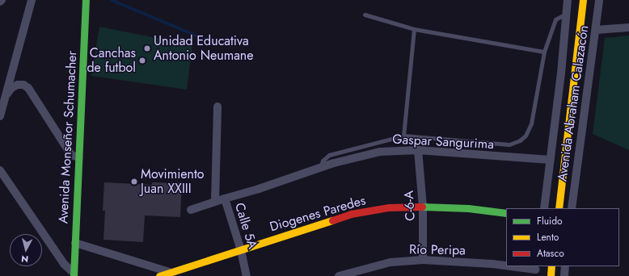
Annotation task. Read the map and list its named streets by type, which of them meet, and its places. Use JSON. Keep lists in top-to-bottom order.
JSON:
{
  "streets": {
    "street": [
      "Avenida Abraham Calazacón",
      "Avenida Monseñor Schumacher",
      "Gaspar Sangurima",
      "C-6-A",
      "Diogenes Paredes",
      "Calle 5A",
      "Río Peripa"
    ]
  },
  "crossings": [
    ["Avenida Abraham Calazacón", "Gaspar Sangurima"],
    ["Gaspar Sangurima", "C-6-A"],
    ["Gaspar Sangurima", "Calle 5A"],
    ["C-6-A", "Diogenes Paredes"],
    ["C-6-A", "Río Peripa"],
    ["Diogenes Paredes", "Calle 5A"]
  ],
  "places": ["Unidad Educativa Antonio Neumane", "Canchas de futbol", "Movimiento Juan XXIII"],
  "legend": ["Fluido", "Lento", "Atasco"],
  "north": "bottom"
}
